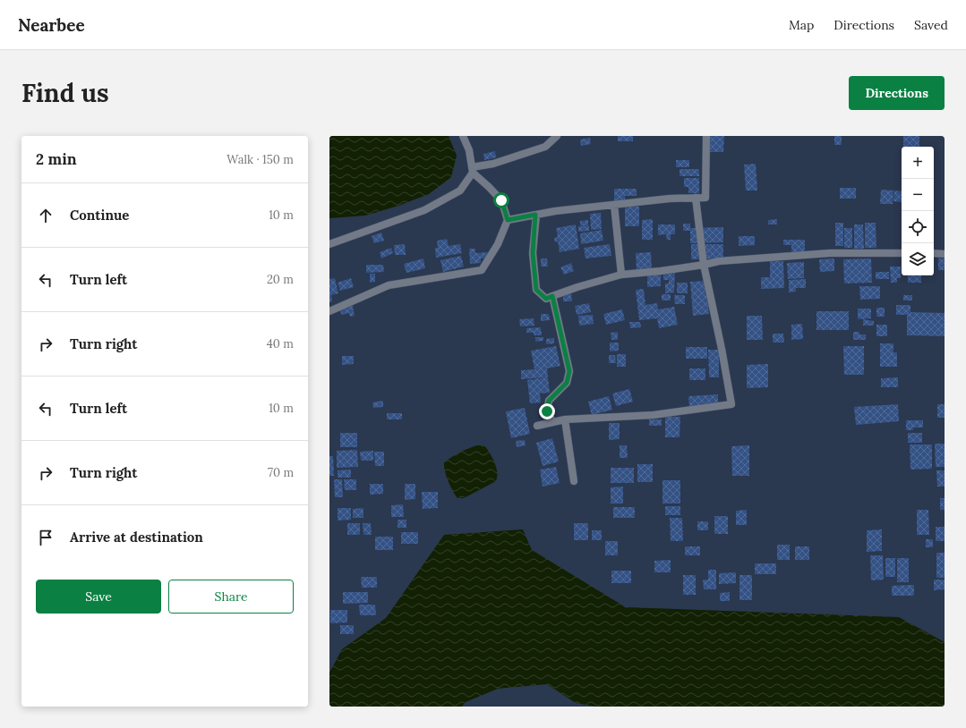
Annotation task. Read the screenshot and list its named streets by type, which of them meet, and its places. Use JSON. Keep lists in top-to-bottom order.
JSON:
{
  "page": {
    "header": "Nearbee",
    "nav": ["Map", "Directions", "Saved"],
    "buttons": [
      "Directions",
      ["Save", "Share"]
    ],
    "title": "Find us",
    "heading": ["2 min", "Walk · 150 m"],
    "map_buttons": ["+", "−"],
    "list": [
      ["Continue", "10 m"],
      ["Turn left", "20 m"],
      ["Turn right", "40 m"],
      ["Turn left", "10 m"],
      ["Turn right", "70 m"],
      "Arrive at destination"
    ]
  }
}
